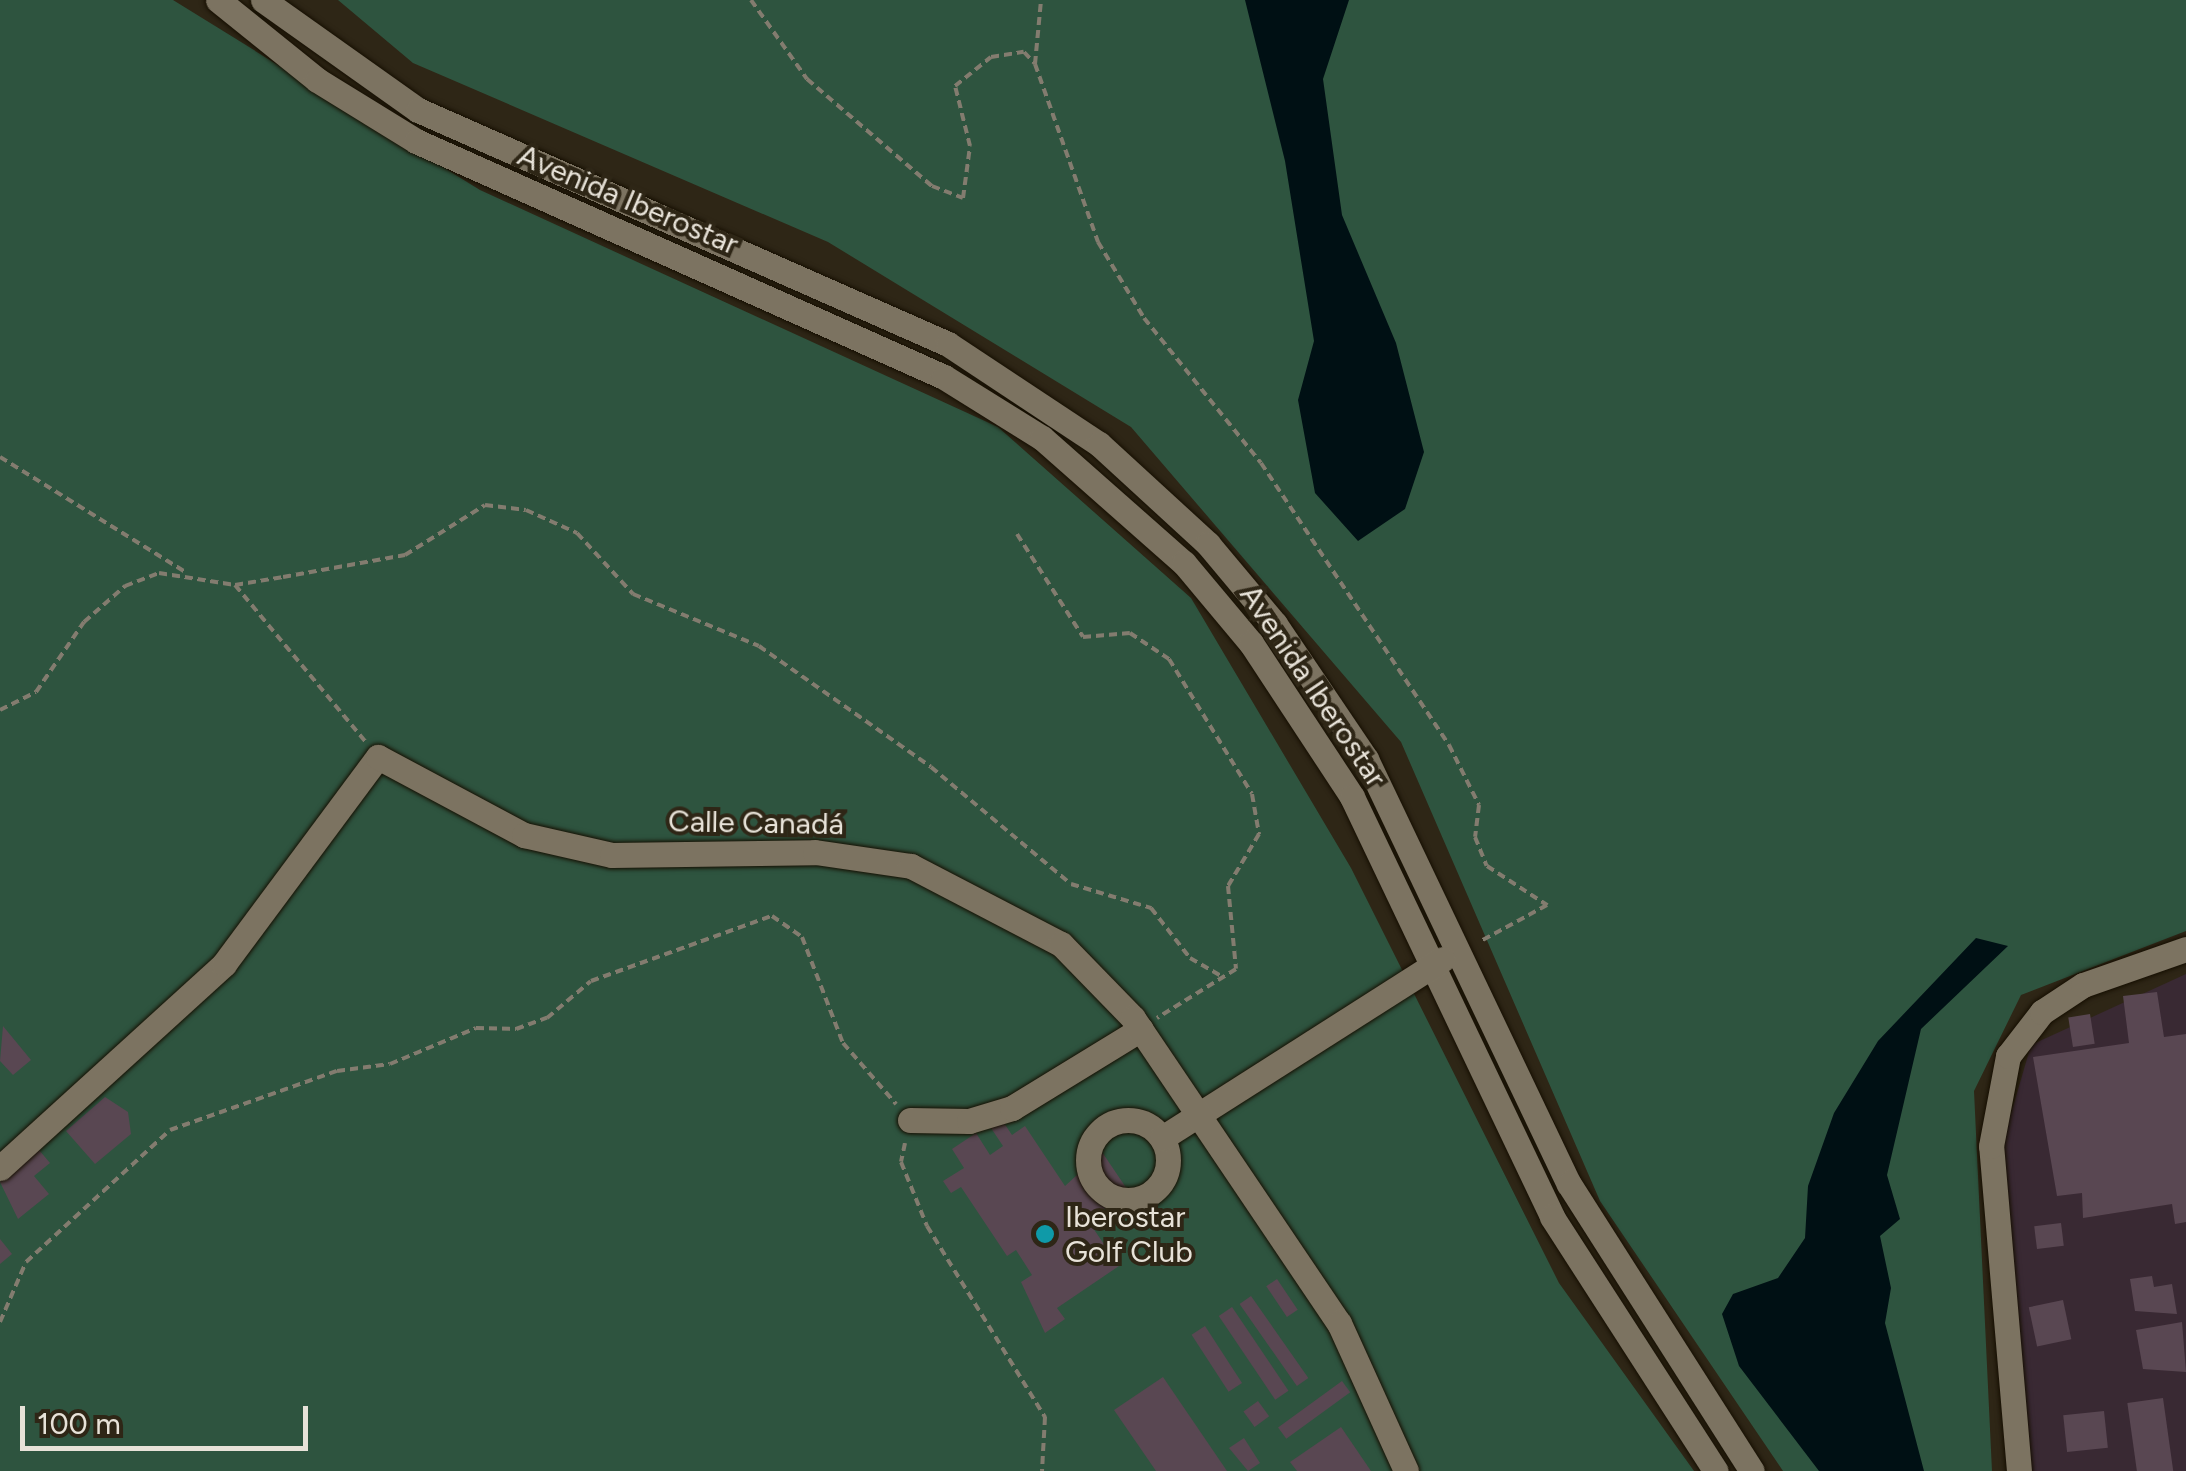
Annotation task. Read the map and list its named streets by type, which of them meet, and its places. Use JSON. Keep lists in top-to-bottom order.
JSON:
{
  "streets": {
    "street": ["Avenida Iberostar", "Calle Canadá"]
  },
  "places": ["Iberostar Golf Club"],
  "scale_bar": "100 m"
}
